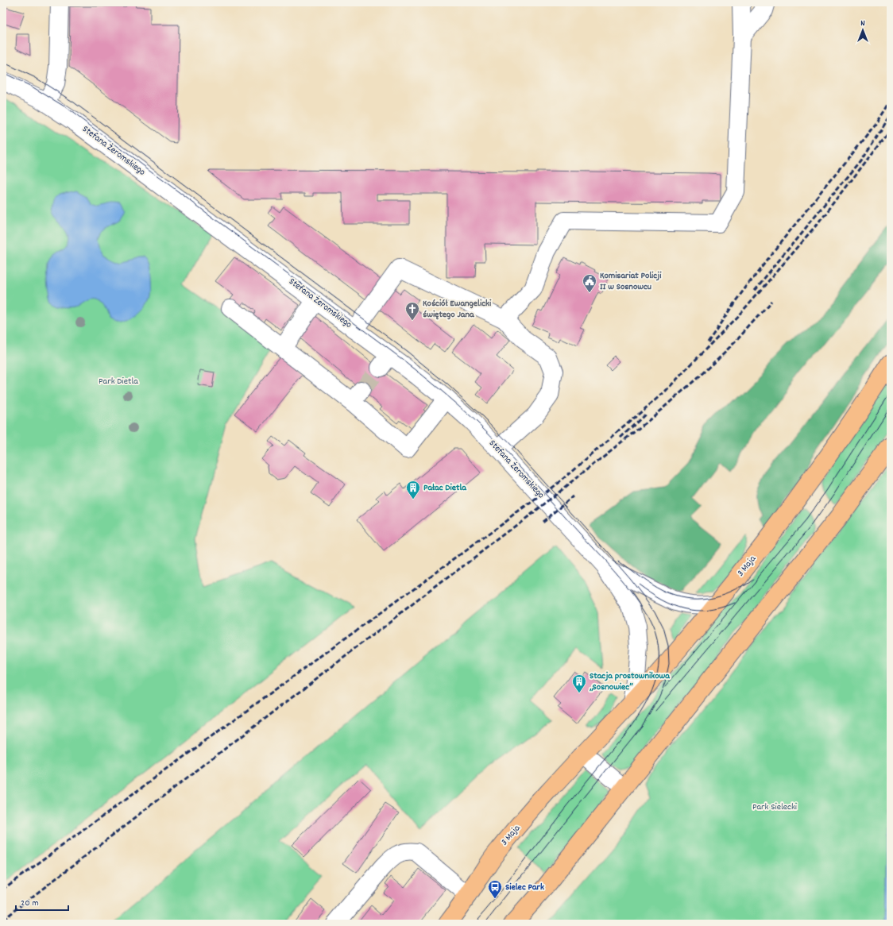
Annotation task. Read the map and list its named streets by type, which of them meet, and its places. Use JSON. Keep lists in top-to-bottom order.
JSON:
{
  "streets": {
    "main road": ["3 Maja"],
    "street": ["Stefana Żeromskiego"]
  },
  "crossings": [
    ["Stefana Żeromskiego", "3 Maja"]
  ],
  "parks": ["Park Dietla", "Park Sielecki"],
  "places": {
    "public building": ["Komisariat Policji II w Sosnowcu"],
    "church": ["Kościół Ewangelicki świętego Jana"],
    "building": ["Pałac Dietla", "Stacja prostownikowa „Sosnowiec”"],
    "bus stop": ["Sielec Park"]
  },
  "scale_bar": "20 m",
  "north": "top"
}
